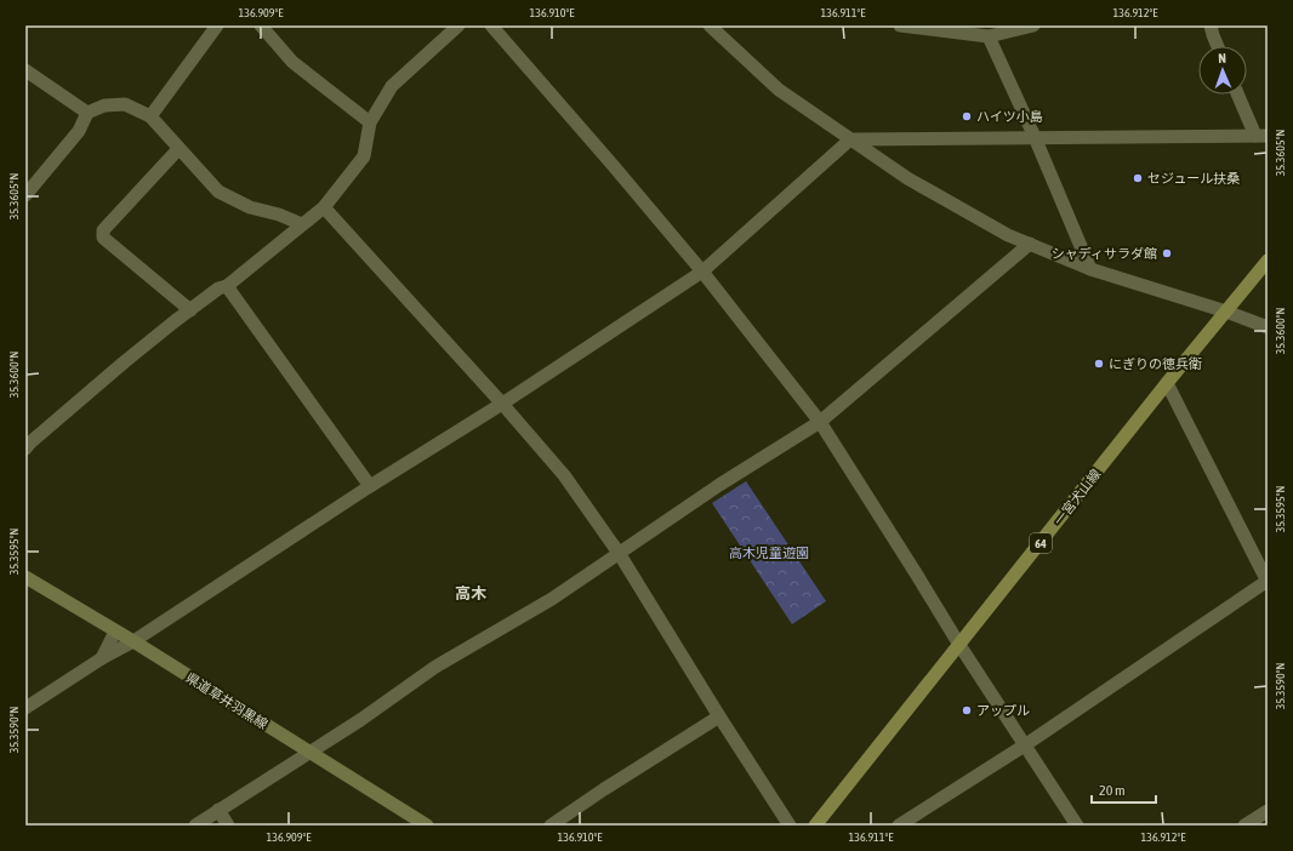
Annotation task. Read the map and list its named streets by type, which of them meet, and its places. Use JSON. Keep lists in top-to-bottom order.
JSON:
{
  "streets": {
    "main road": ["一宮犬山線", "64", "県道草井羽黒線"]
  },
  "districts": ["高木"],
  "parks": ["高木児童遊園"],
  "places": [
    "ハイツ小島",
    "セジュール扶桑",
    "シャディサラダ館",
    "にぎりの徳兵衛",
    "アップル"
  ],
  "scale_bar": "20 m",
  "north": "top",
  "coordinates": [
    "136.909°E",
    "136.910°E",
    "136.911°E",
    "136.912°E",
    "35.3605°N",
    "35.3600°N",
    "35.3595°N",
    "35.3590°N"
  ]
}
